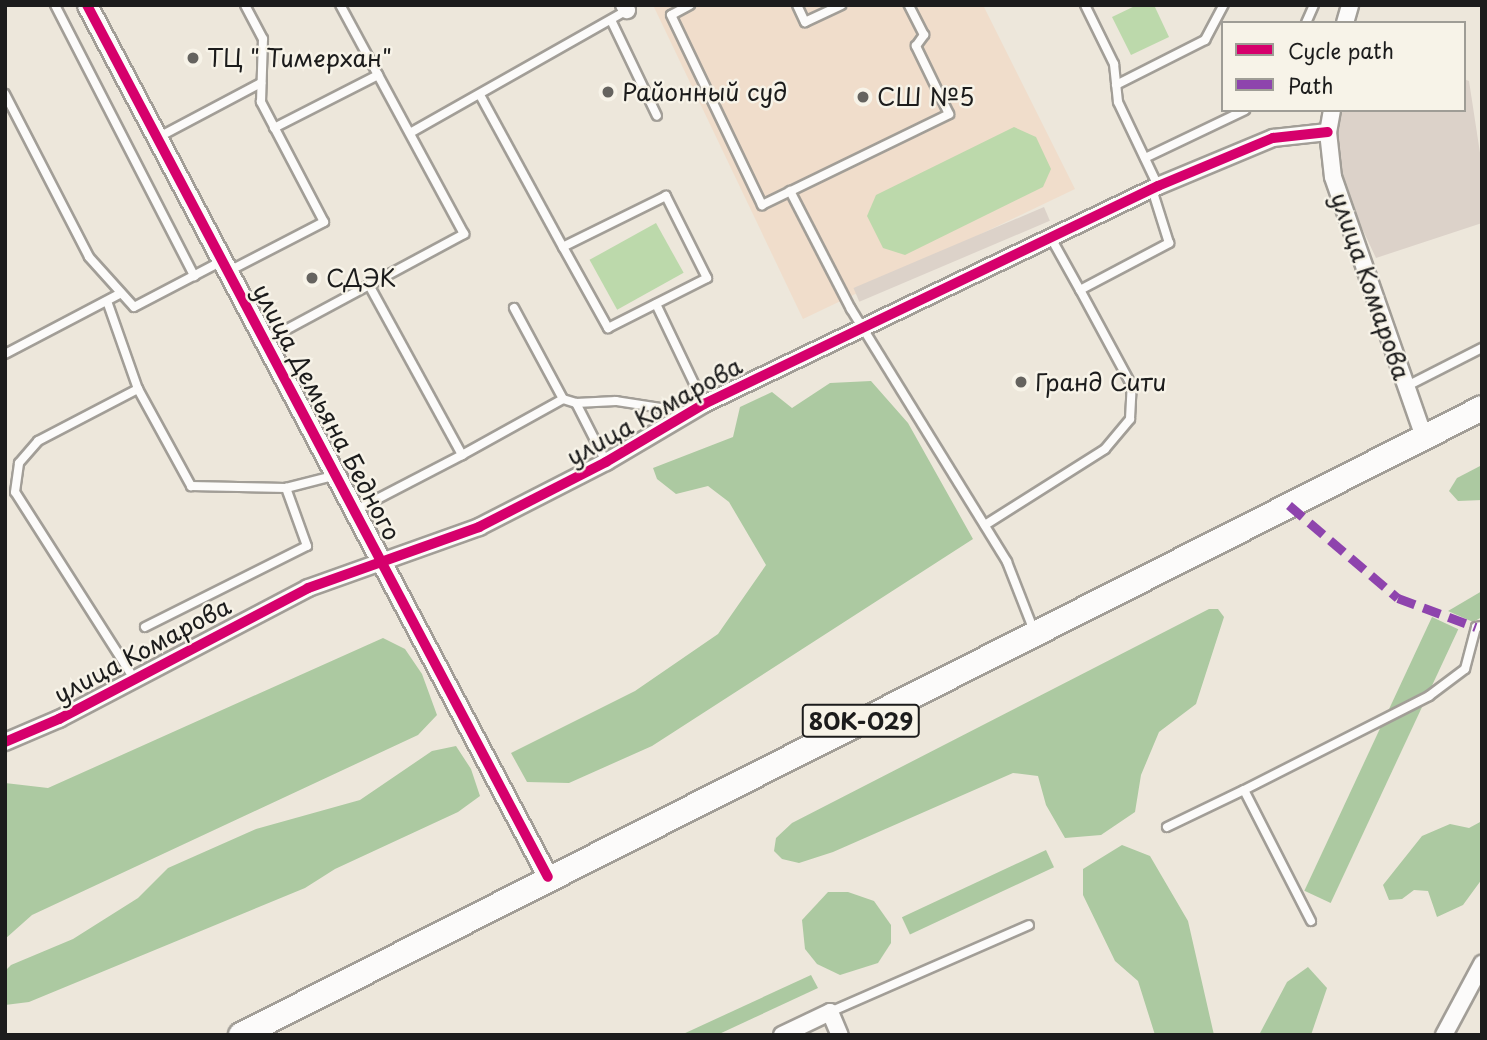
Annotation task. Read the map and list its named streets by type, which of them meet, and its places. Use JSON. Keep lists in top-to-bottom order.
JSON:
{
  "streets": {
    "main road": ["80К-029"],
    "street": ["улица Комарова", "улица Демьяна Бедного"]
  },
  "crossings": [
    ["улица Комарова", "улица Демьяна Бедного"],
    ["улица Комарова", "80К-029"],
    ["улица Демьяна Бедного", "80К-029"]
  ],
  "places": [
    "ТЦ \" Тимерхан\"",
    "Районный суд",
    "СШ №5",
    "СДЭК",
    "Гранд Сити"
  ],
  "legend": ["Cycle path", "Path"]
}
